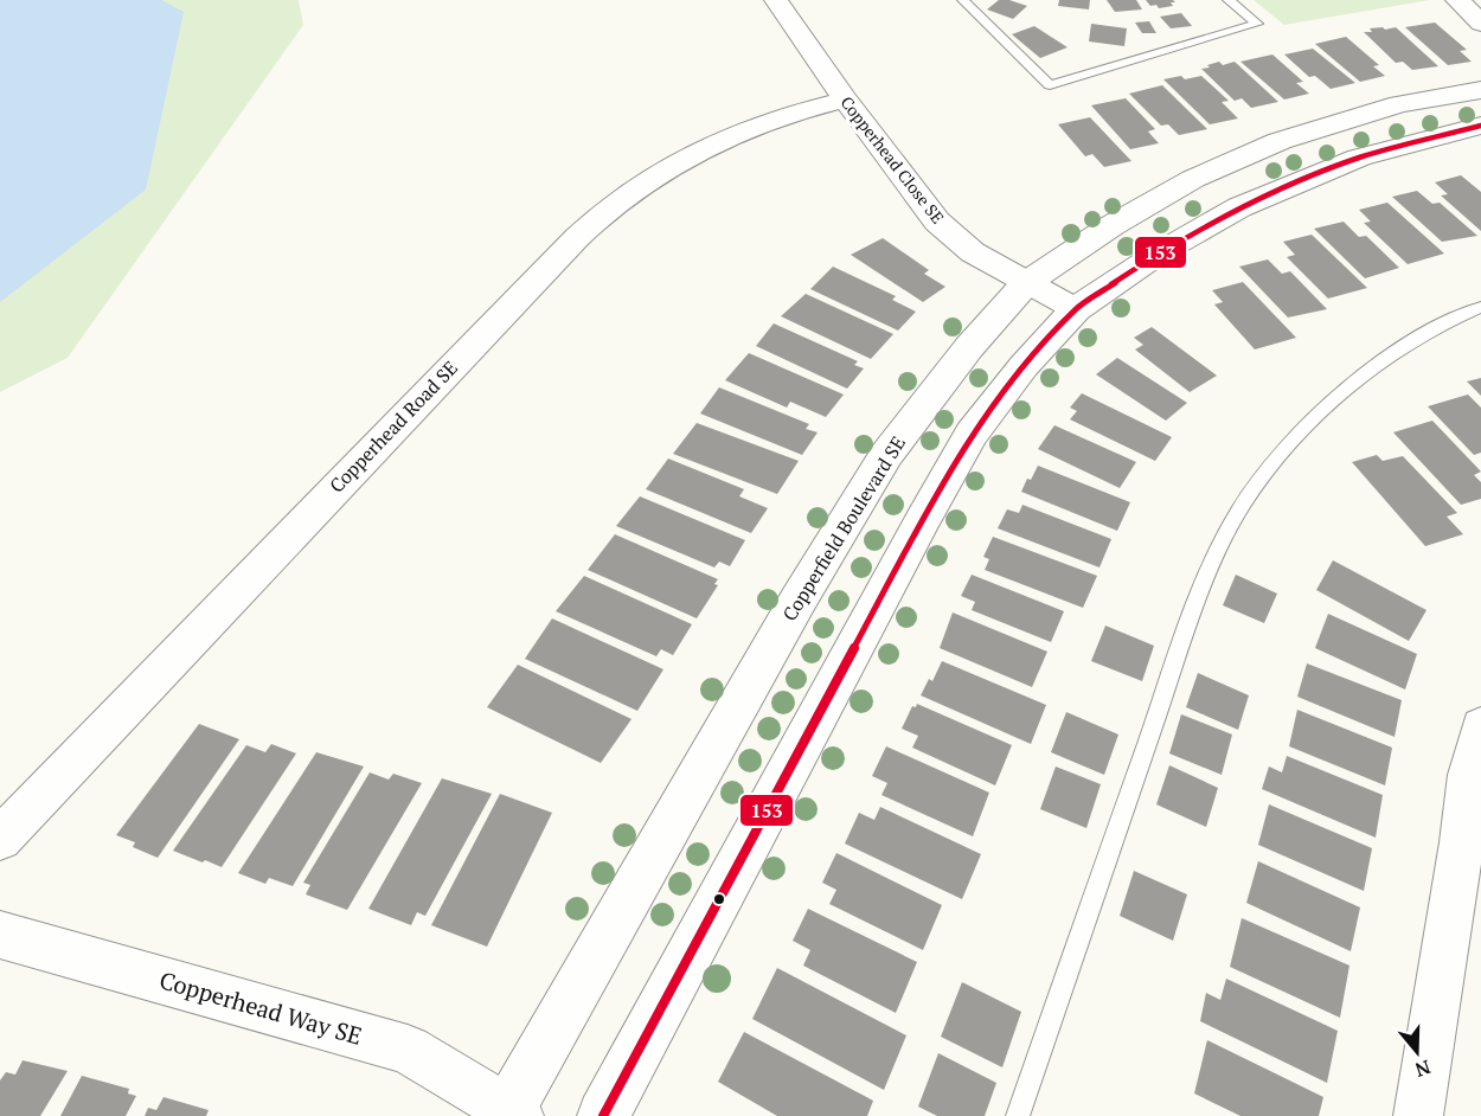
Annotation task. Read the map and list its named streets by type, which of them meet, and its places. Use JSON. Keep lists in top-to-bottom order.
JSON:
{
  "streets": {
    "street": [
      "Copperhead Close SE",
      "Copperhead Road SE",
      "Copperfield Boulevard SE",
      "Copperhead Way SE"
    ]
  },
  "crossings": [
    ["Copperhead Close SE", "Copperhead Road SE"],
    ["Copperhead Close SE", "Copperfield Boulevard SE"],
    ["Copperfield Boulevard SE", "Copperhead Way SE"]
  ],
  "lines": ["transit line 153"],
  "north": "bottom"
}
